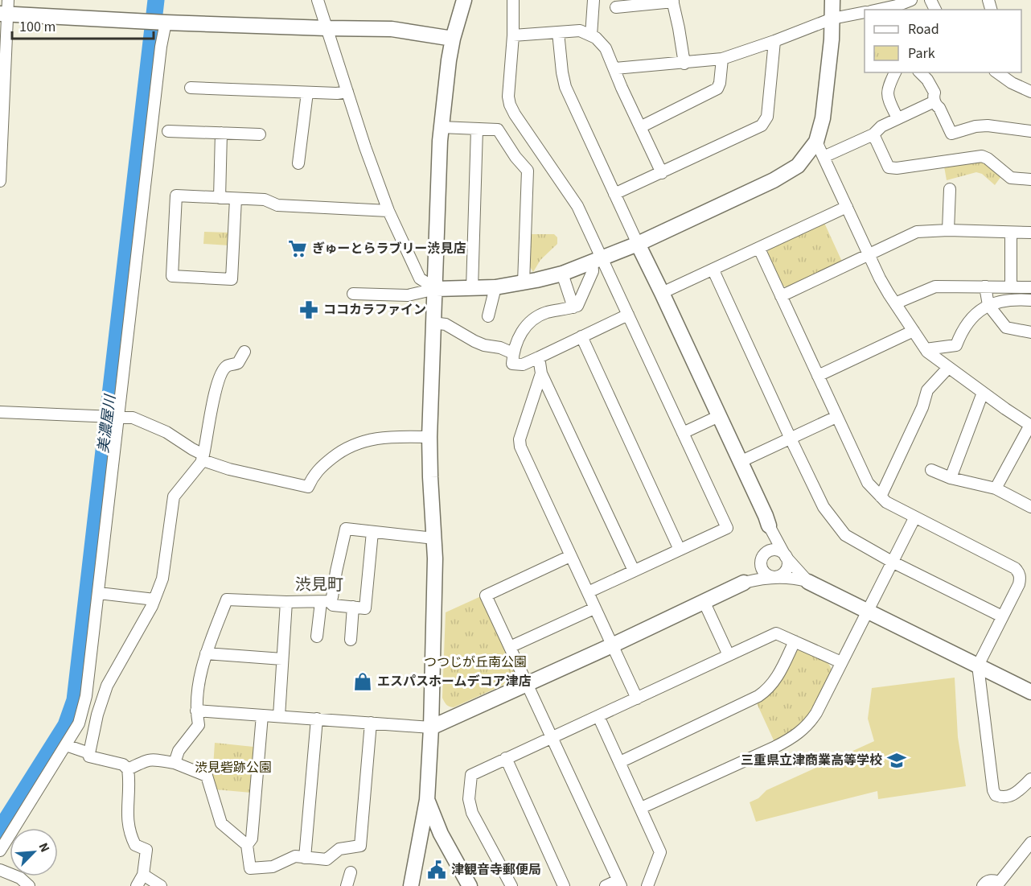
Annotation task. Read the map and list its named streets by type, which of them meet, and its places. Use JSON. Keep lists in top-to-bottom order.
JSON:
{
  "districts": ["渋見町"],
  "water": ["美濃屋川"],
  "parks": ["つつじが丘南公園", "渋見砦跡公園"],
  "places": {
    "supermarket": ["ぎゅーとらラブリー渋見店"],
    "pharmacy": ["ココカラファイン"],
    "shop": ["エスパスホームデコア津店"],
    "school or university": ["三重県立津商業高等学校"],
    "public building": ["津観音寺郵便局"]
  },
  "legend": ["Road", "Park"],
  "scale_bar": "100 m",
  "north": "top right"
}
